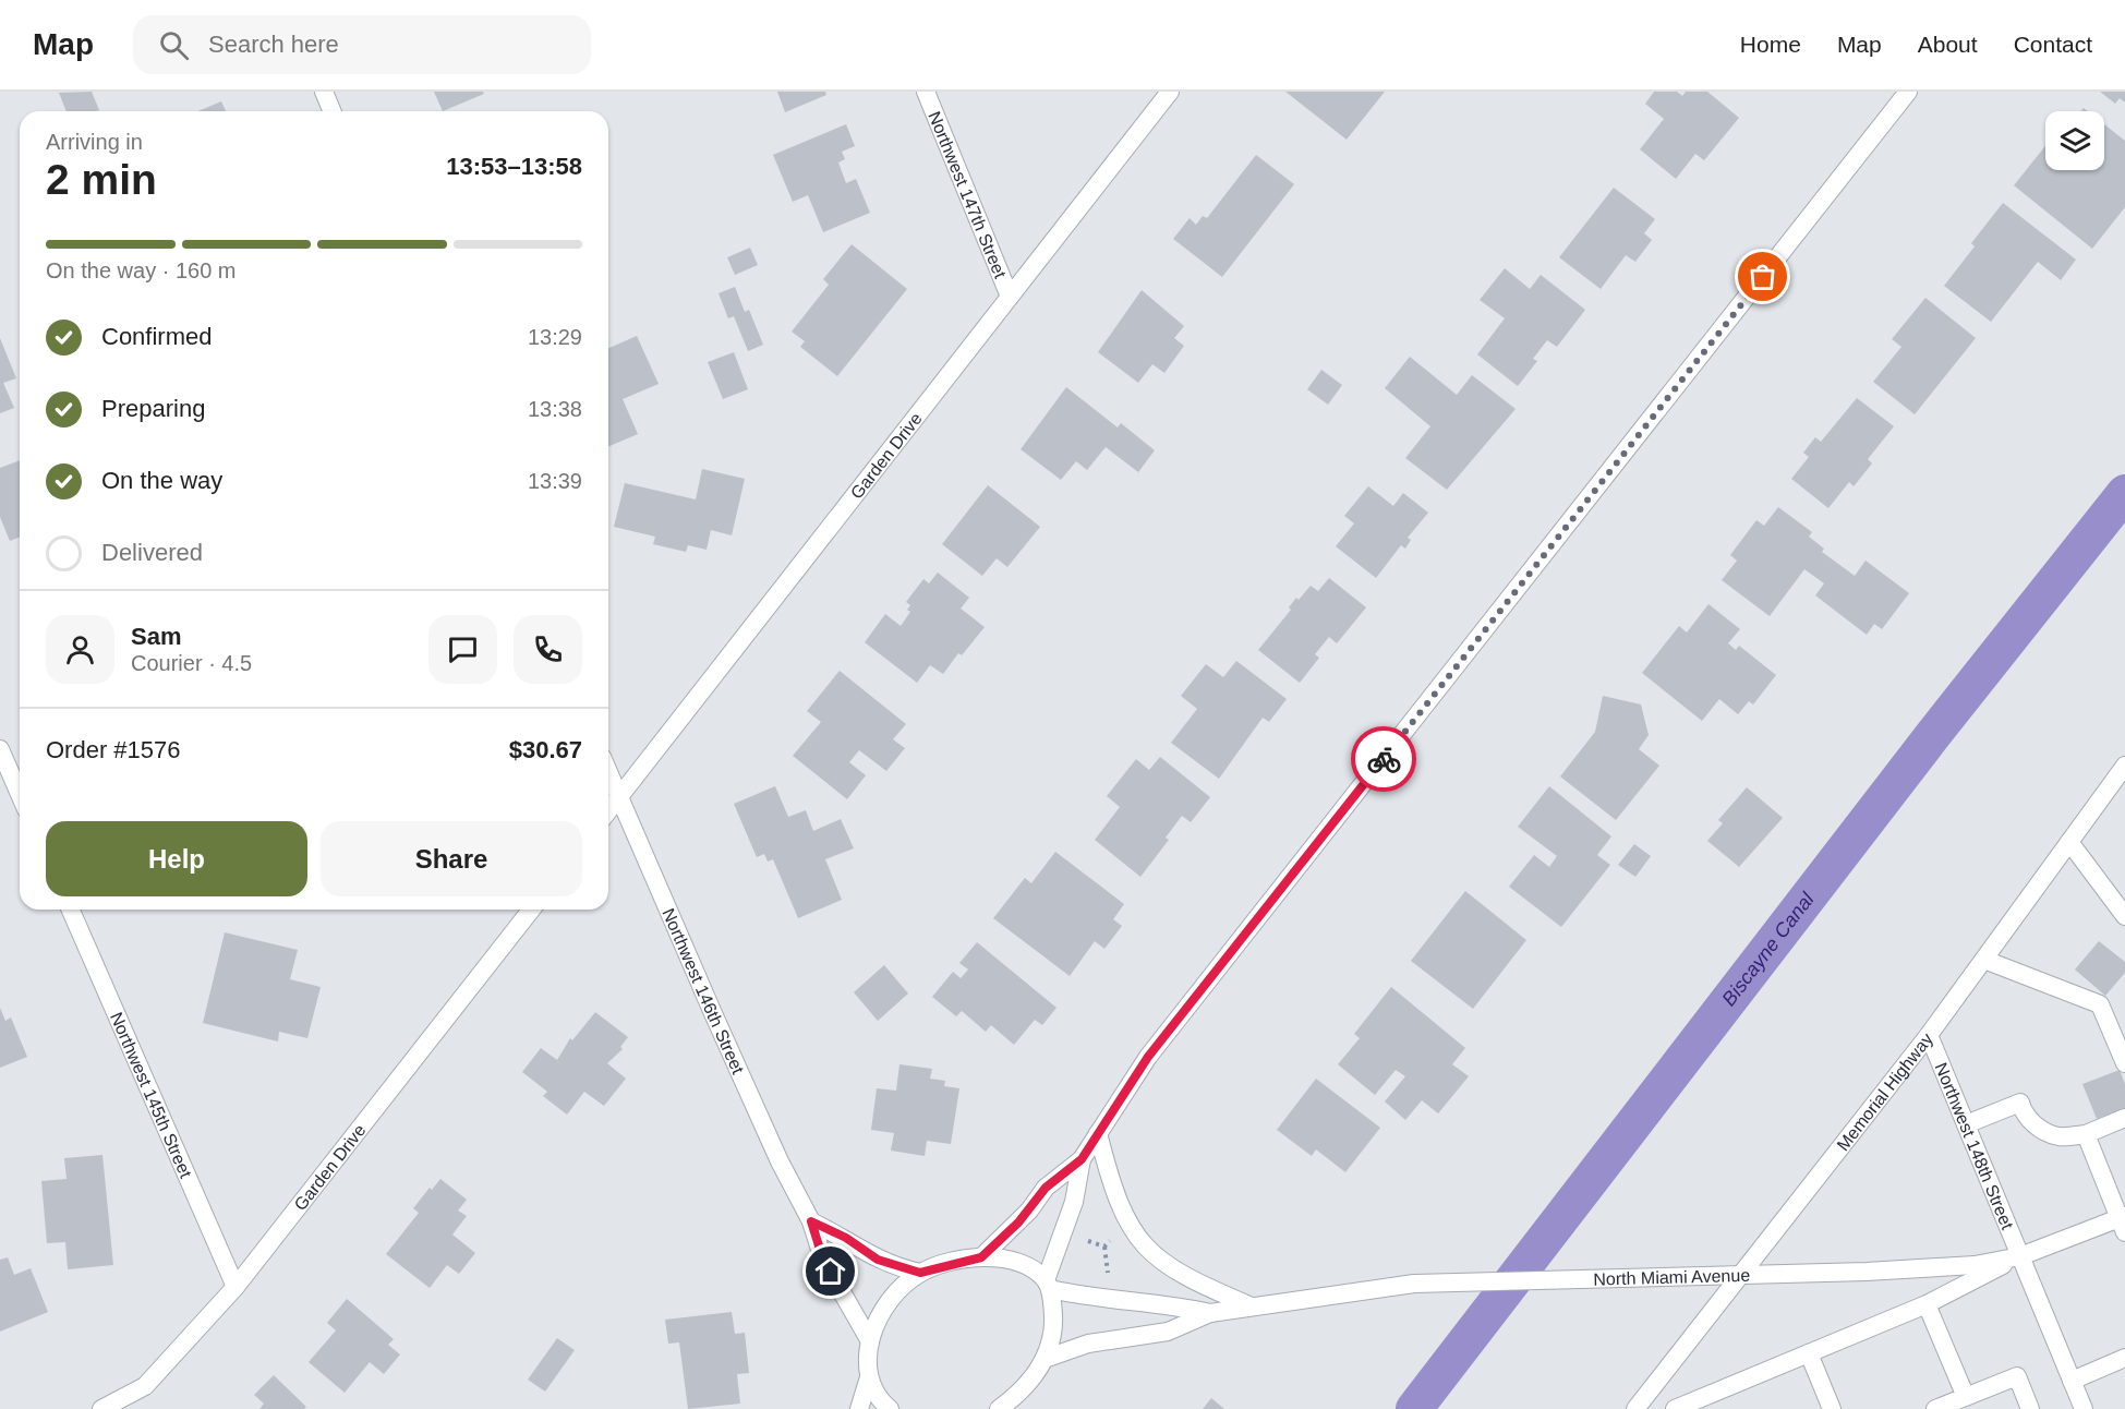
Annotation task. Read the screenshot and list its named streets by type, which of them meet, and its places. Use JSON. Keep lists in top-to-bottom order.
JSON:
{
  "streets": {
    "street": [
      "Northwest 147th Street",
      "Garden Drive",
      "Northwest 146th Street",
      "Memorial Highway",
      "Northwest 145th Street",
      "Northwest 148th Street",
      "North Miami Avenue"
    ]
  },
  "crossings": [
    ["Northwest 147th Street", "Garden Drive"],
    ["Garden Drive", "Northwest 146th Street"],
    ["Garden Drive", "Northwest 145th Street"],
    ["Memorial Highway", "Northwest 148th Street"],
    ["Memorial Highway", "North Miami Avenue"],
    ["Northwest 148th Street", "North Miami Avenue"]
  ],
  "water": ["Biscayne Canal"],
  "page": {
    "header": "Map",
    "search": "Search here",
    "nav": [
      "Home",
      "Map",
      "About",
      "Contact"
    ],
    "heading": ["2 min", "Arriving in", "13:53–13:58"],
    "panel": [
      "Sam",
      "Courier · 4.5",
      "Order #1576",
      "$30.67"
    ],
    "bar": "On the way · 160 m",
    "list": [
      ["Confirmed", "13:29"],
      ["Preparing", "13:38"],
      ["On the way", "13:39"],
      "Delivered"
    ],
    "buttons": ["Help", "Share"]
  }
}
